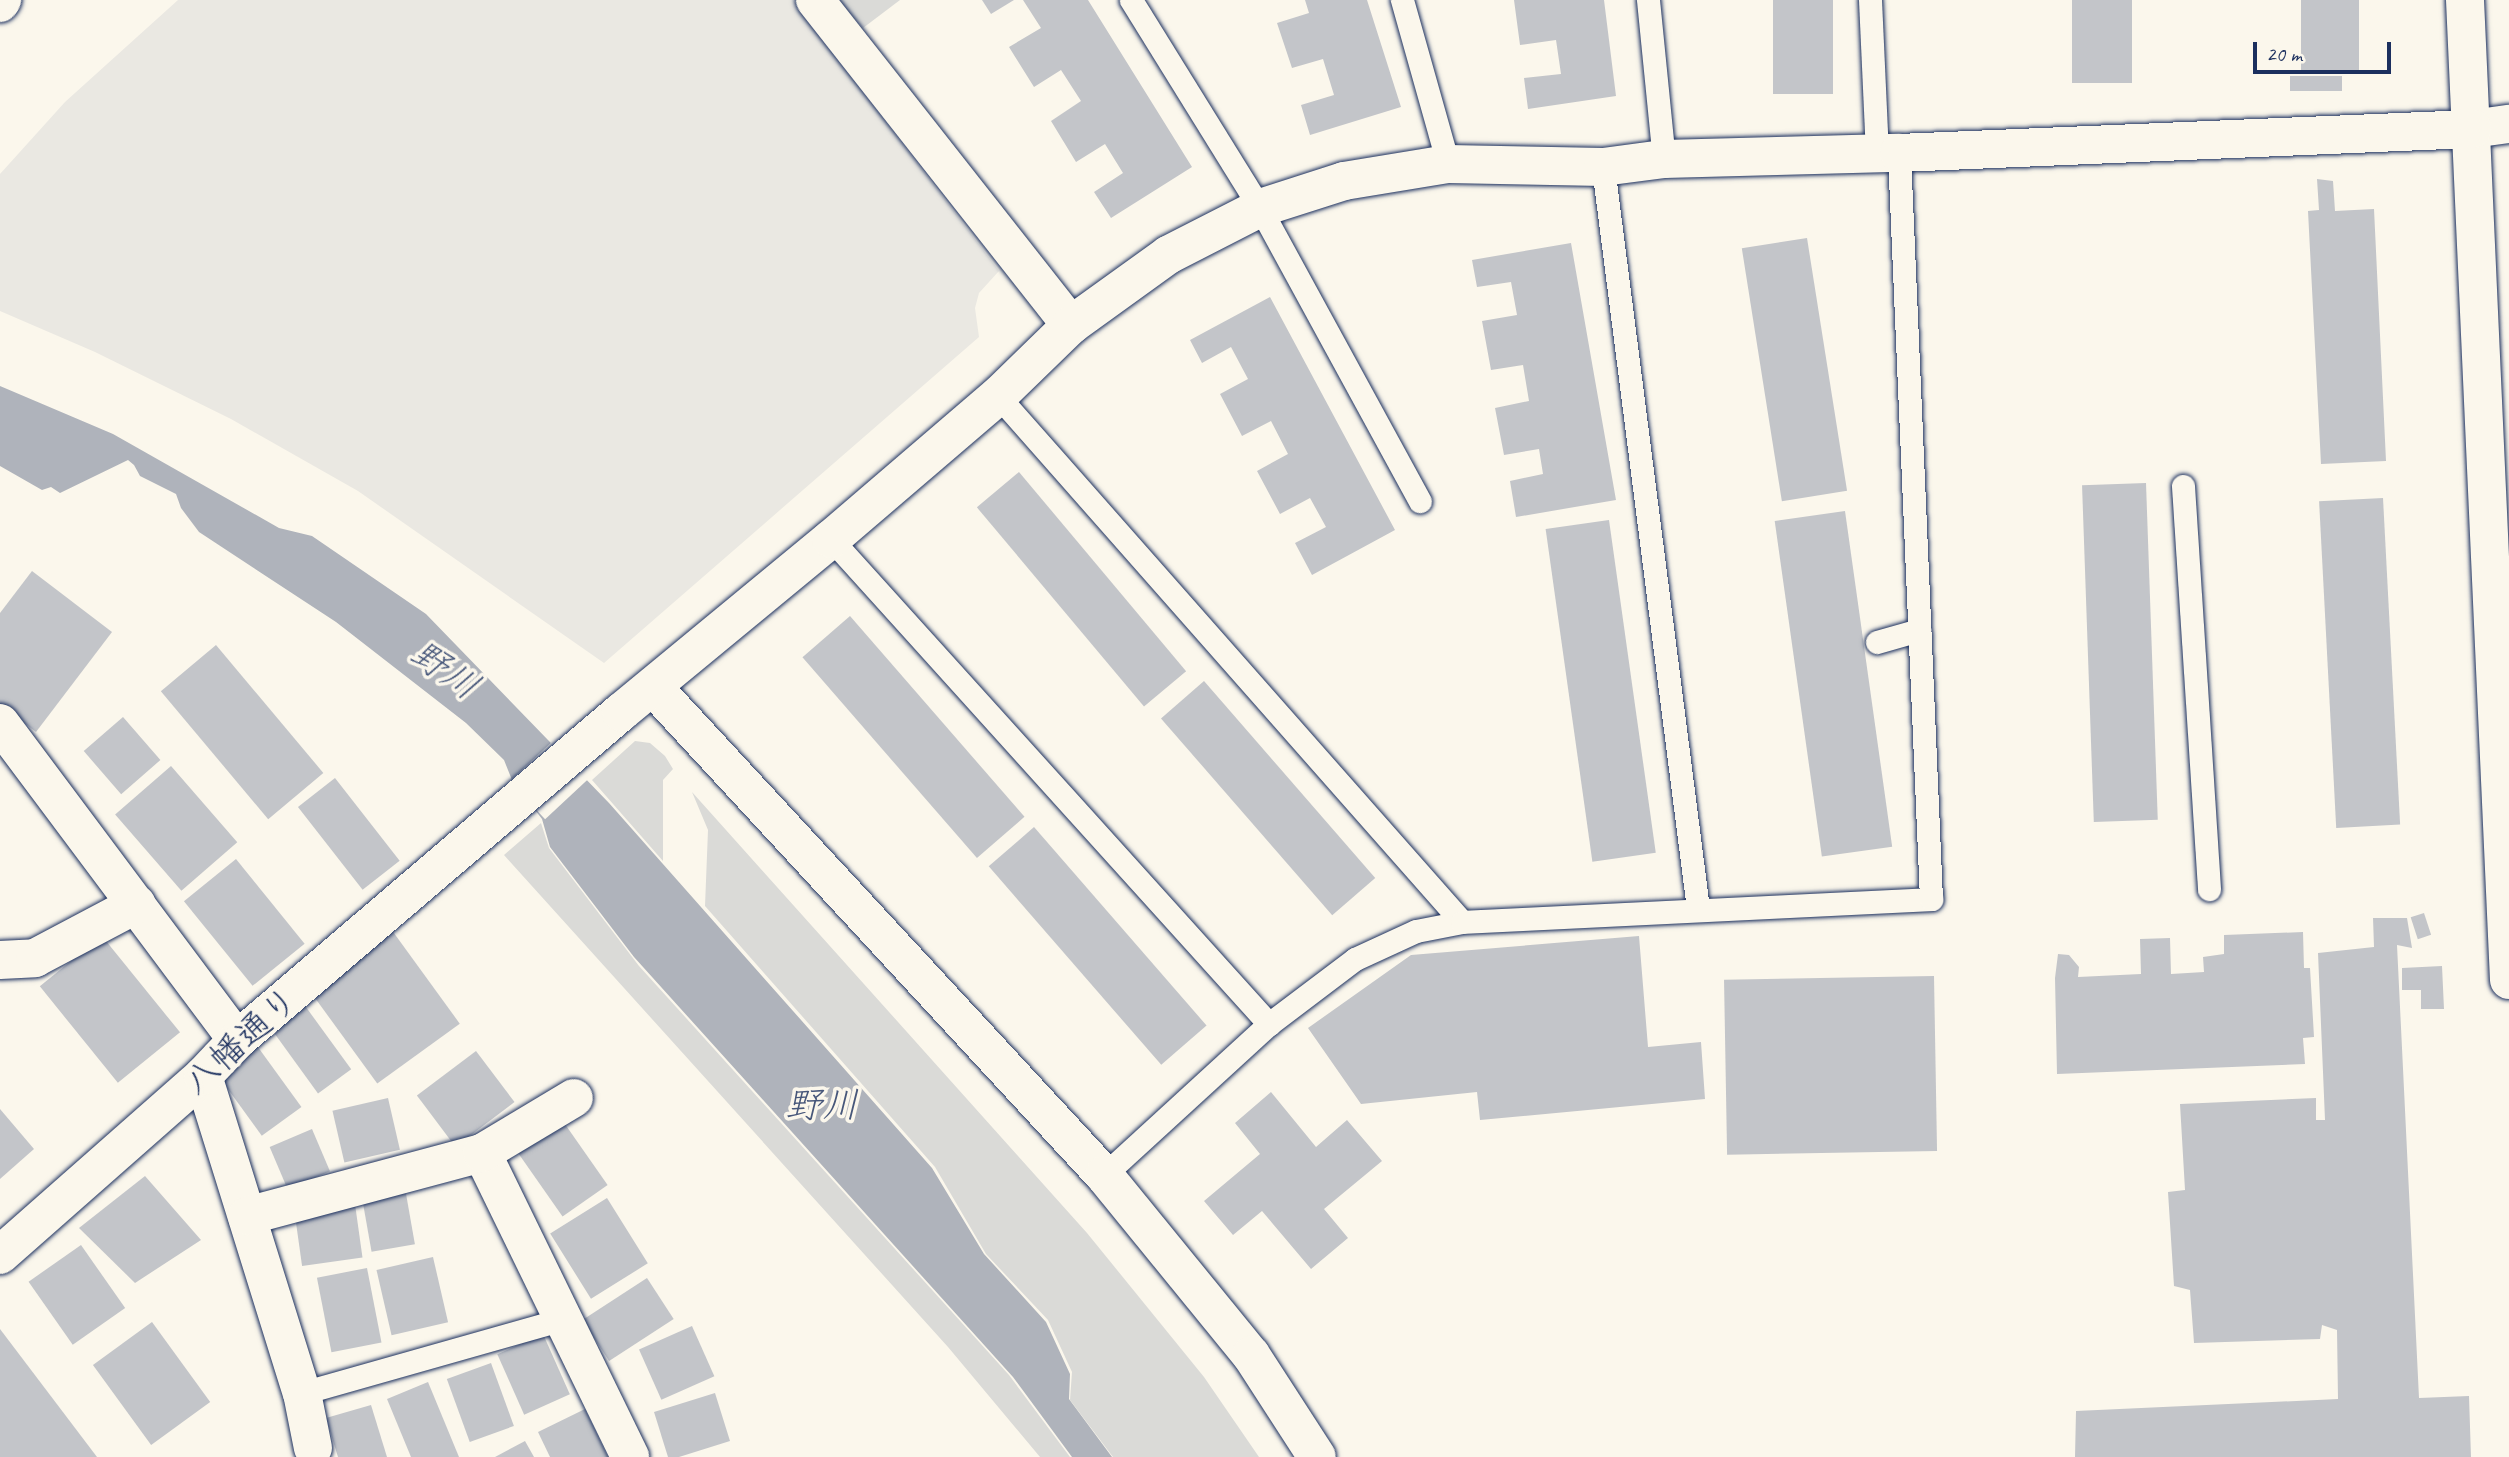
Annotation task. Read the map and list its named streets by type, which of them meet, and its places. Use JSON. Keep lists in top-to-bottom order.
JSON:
{
  "streets": {
    "street": ["八幡通り"]
  },
  "water": ["野川"],
  "scale_bar": "20 m"
}
